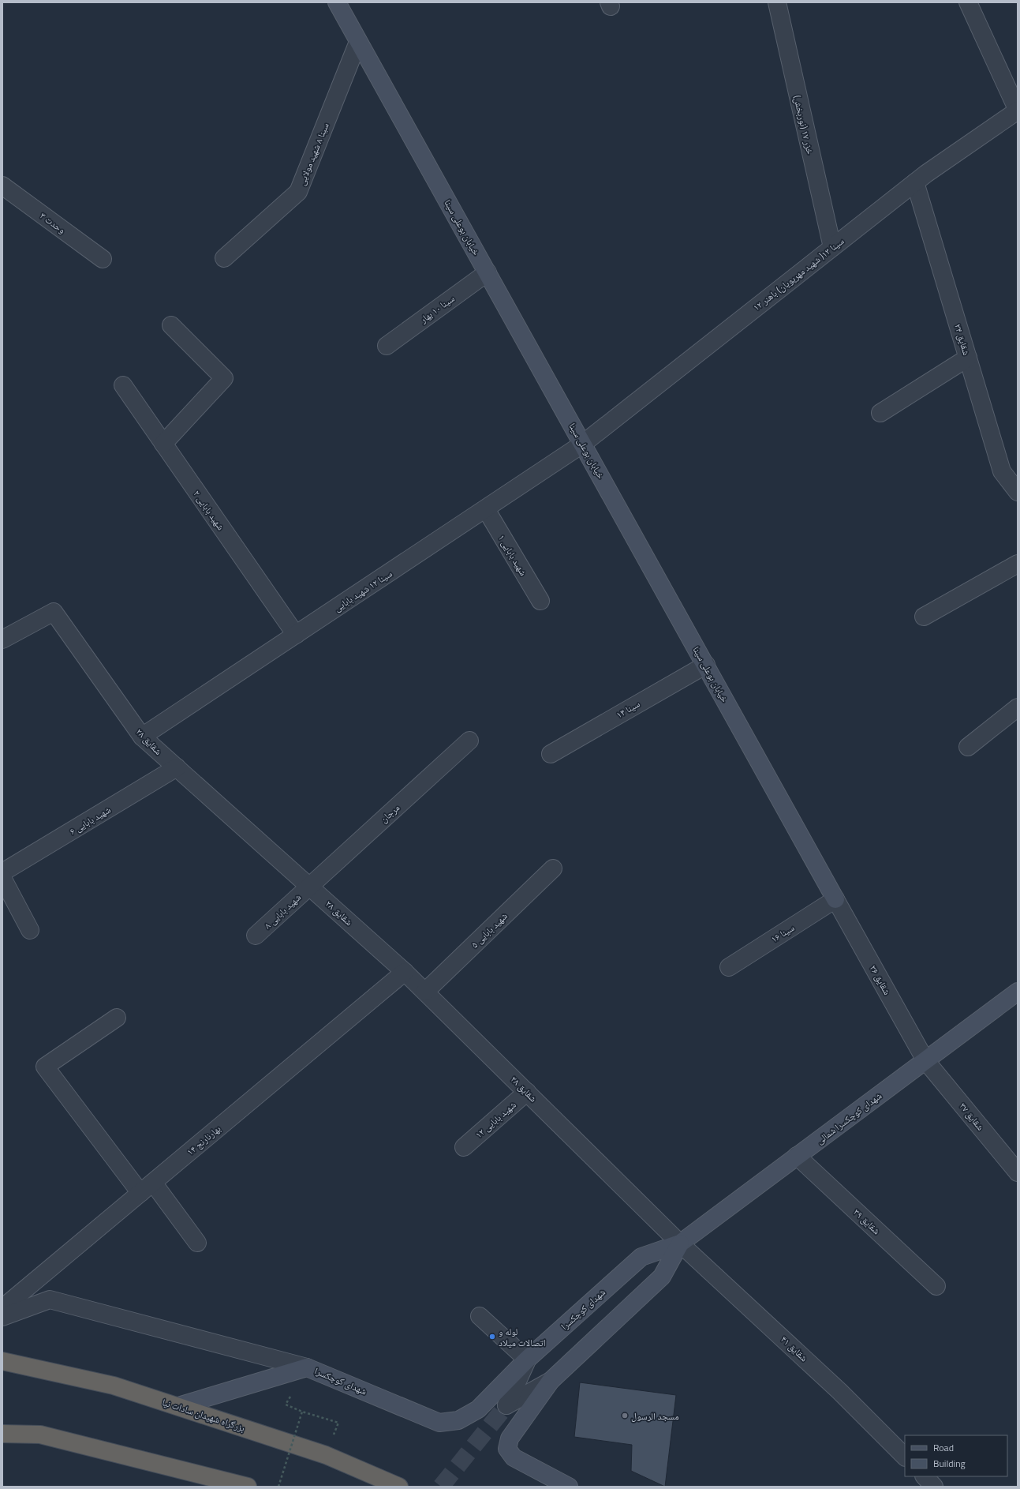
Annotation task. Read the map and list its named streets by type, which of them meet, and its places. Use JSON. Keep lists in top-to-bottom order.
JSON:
{
  "streets": {
    "highway": ["بزرگراه شهیدان سادات نیا"],
    "main road": ["خیابان بوعلی سینا", "شهدای کوچکسرا شمالی", "شهدای کوچکسرا"],
    "street": [
      "خزر ۱۷ (نوربخش)",
      "سینا ۸ شهید مولایی",
      "وحدت ۳",
      "سینا ۱۳( شهید مهرپویان) باهنر ۱۲",
      "سینا ۱۰ بهار",
      "شقایق ۲۴",
      "شهید بابایی ۲",
      "شهید بابایی ۱",
      "سینا ۱۲ شهید بابایی",
      "سینا ۱۴",
      "شقایق ۲۸",
      "مرجان",
      "شهید بابایی ۶",
      "شهید بابایی ۸",
      "شهید بابایی ۵",
      "سینا ۱۶",
      "شقایق ۲۶",
      "شقایق ۳۷",
      "شهید بابایی ۱۲",
      "بهارنارنج ۱۴",
      "شقایق ۳۹",
      "شقایق ۴۱"
    ]
  },
  "crossings": [
    ["خزر ۱۷ (نوربخش)", "سینا ۱۳( شهید مهرپویان) باهنر ۱۲"],
    ["سینا ۸ شهید مولایی", "خیابان بوعلی سینا"],
    ["خیابان بوعلی سینا", "سینا ۱۳( شهید مهرپویان) باهنر ۱۲"],
    ["خیابان بوعلی سینا", "سینا ۱۰ بهار"],
    ["خیابان بوعلی سینا", "سینا ۱۲ شهید بابایی"],
    ["خیابان بوعلی سینا", "سینا ۱۴"],
    ["خیابان بوعلی سینا", "سینا ۱۶"],
    ["خیابان بوعلی سینا", "شقایق ۲۶"],
    ["سینا ۱۳( شهید مهرپویان) باهنر ۱۲", "شقایق ۲۴"],
    ["سینا ۱۳( شهید مهرپویان) باهنر ۱۲", "سینا ۱۲ شهید بابایی"],
    ["شهید بابایی ۲", "سینا ۱۲ شهید بابایی"],
    ["شهید بابایی ۱", "سینا ۱۲ شهید بابایی"],
    ["سینا ۱۲ شهید بابایی", "شقایق ۲۸"],
    ["شقایق ۲۸", "مرجان"],
    ["شقایق ۲۸", "شهید بابایی ۶"],
    ["شقایق ۲۸", "شهید بابایی ۸"],
    ["شقایق ۲۸", "شهید بابایی ۵"],
    ["شقایق ۲۸", "شهدای کوچکسرا شمالی"],
    ["شقایق ۲۸", "شهید بابایی ۱۲"],
    ["شقایق ۲۸", "بهارنارنج ۱۴"],
    ["شقایق ۲۸", "شهدای کوچکسرا"],
    ["شقایق ۲۸", "شقایق ۴۱"],
    ["مرجان", "شهید بابایی ۸"],
    ["سینا ۱۶", "شقایق ۲۶"],
    ["شقایق ۲۶", "شقایق ۳۷"],
    ["شقایق ۲۶", "شهدای کوچکسرا شمالی"],
    ["شقایق ۳۷", "شهدای کوچکسرا شمالی"],
    ["شهدای کوچکسرا شمالی", "شقایق ۳۹"],
    ["شهدای کوچکسرا شمالی", "شهدای کوچکسرا"],
    ["شهدای کوچکسرا شمالی", "شقایق ۴۱"],
    ["شهدای کوچکسرا", "شقایق ۴۱"],
    ["شهدای کوچکسرا", "بزرگراه شهیدان سادات نیا"]
  ],
  "places": ["لوله و اتصالات میلاد", "مسجد الرسول"],
  "legend": ["Road", "Building"]
}
